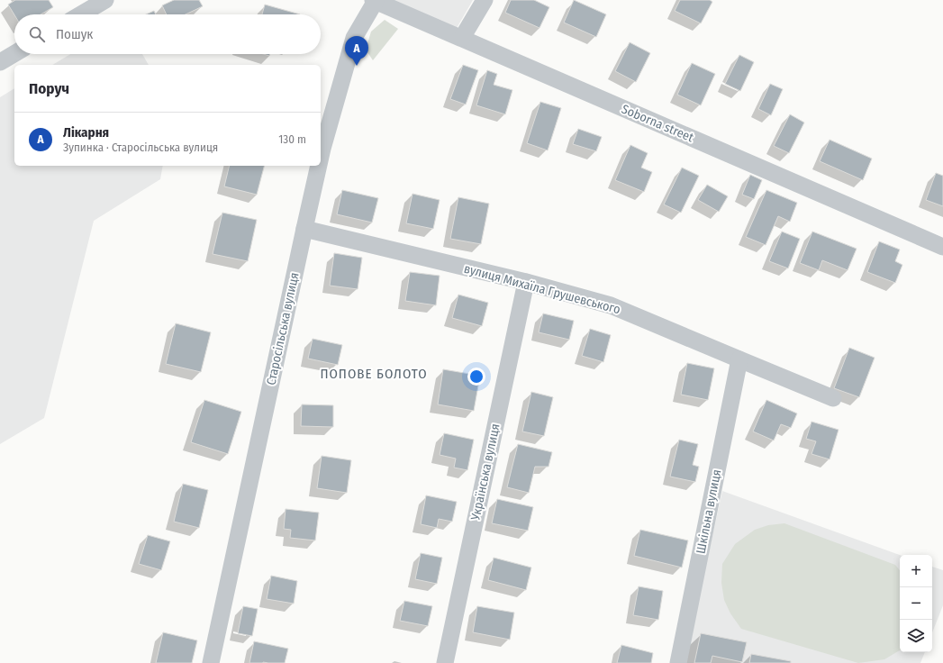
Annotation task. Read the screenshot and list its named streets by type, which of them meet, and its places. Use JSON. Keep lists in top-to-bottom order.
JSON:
{
  "streets": {
    "street": [
      "Soborna street",
      "вулиця Михаїла Грушевського",
      "Старосільська вулиця",
      "Українська вулиця",
      "Шкільна вулиця"
    ]
  },
  "crossings": [
    ["Soborna street", "Старосільська вулиця"],
    ["вулиця Михаїла Грушевського", "Старосільська вулиця"],
    ["вулиця Михаїла Грушевського", "Українська вулиця"],
    ["вулиця Михаїла Грушевського", "Шкільна вулиця"]
  ],
  "districts": ["ПОПОВЕ БОЛОТО"],
  "page": {
    "search": "Пошук",
    "pins": "A",
    "heading": "Поруч",
    "list": [
      {
        "mark": "A",
        "name": "Лікарня",
        "note": "Зупинка · Старосільська вулиця",
        "value": "130 m"
      }
    ],
    "map_buttons": ["+", "−"]
  }
}
